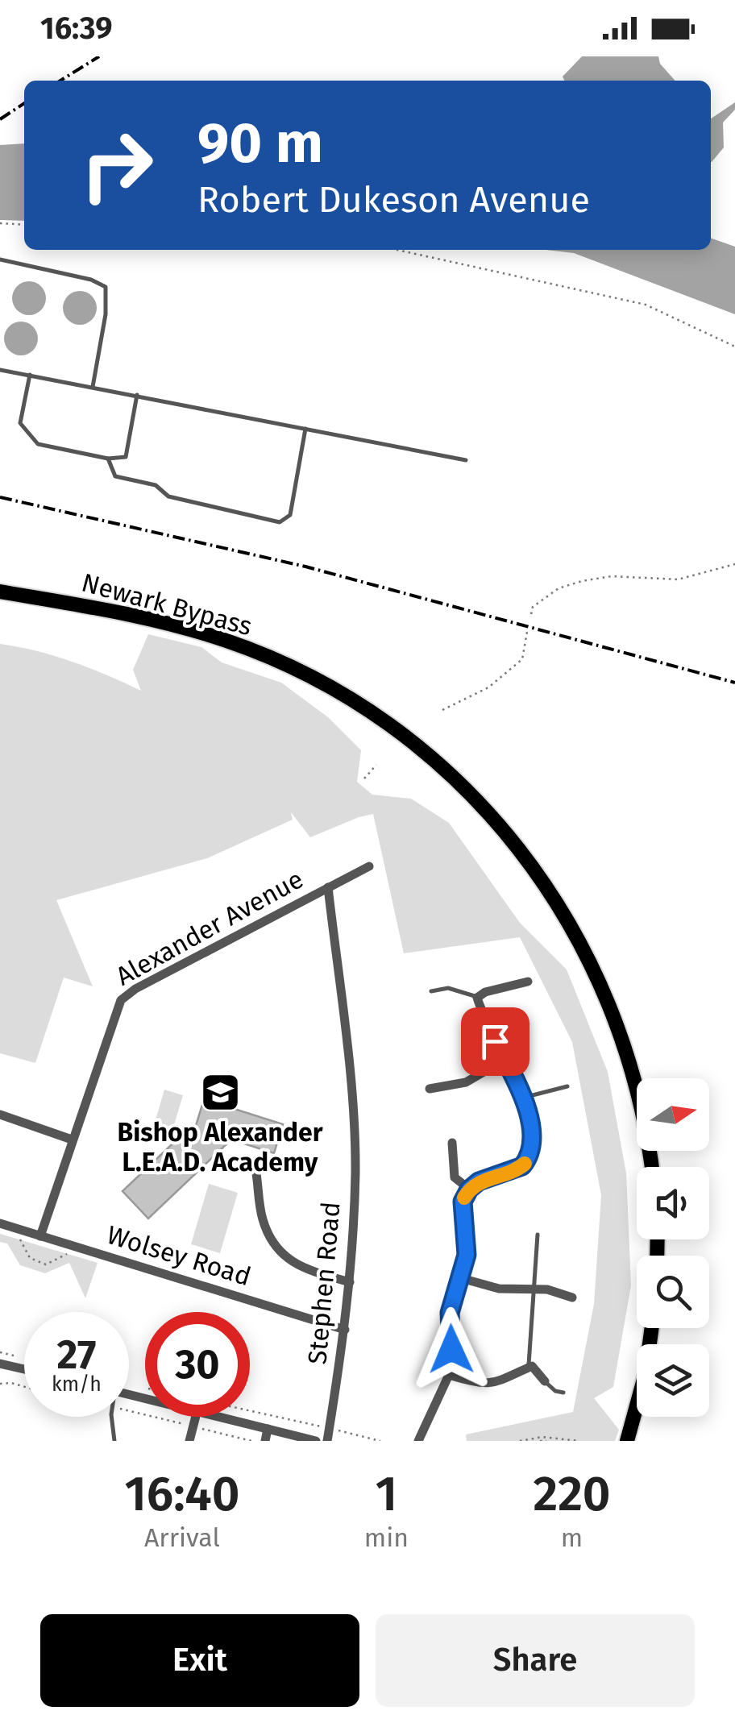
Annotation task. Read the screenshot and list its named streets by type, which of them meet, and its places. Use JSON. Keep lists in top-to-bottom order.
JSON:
{
  "streets": {
    "highway": ["Newark Bypass"],
    "street": ["Alexander Avenue", "Wolsey Road", "Stephen Road"]
  },
  "crossings": [
    ["Alexander Avenue", "Wolsey Road"],
    ["Alexander Avenue", "Stephen Road"],
    ["Wolsey Road", "Stephen Road"]
  ],
  "places": {
    "school or university": ["Bishop Alexander L.E.A.D. Academy"]
  },
  "north": "right",
  "page": {
    "status": "16:39",
    "turn": ["90 m", "Robert Dukeson Avenue"],
    "speed": "27 km/h",
    "limit": "30",
    "eta": [
      "16:40",
      "Arrival",
      "1",
      "min",
      "220",
      "m"
    ],
    "buttons": ["Exit", "Share"]
  }
}
